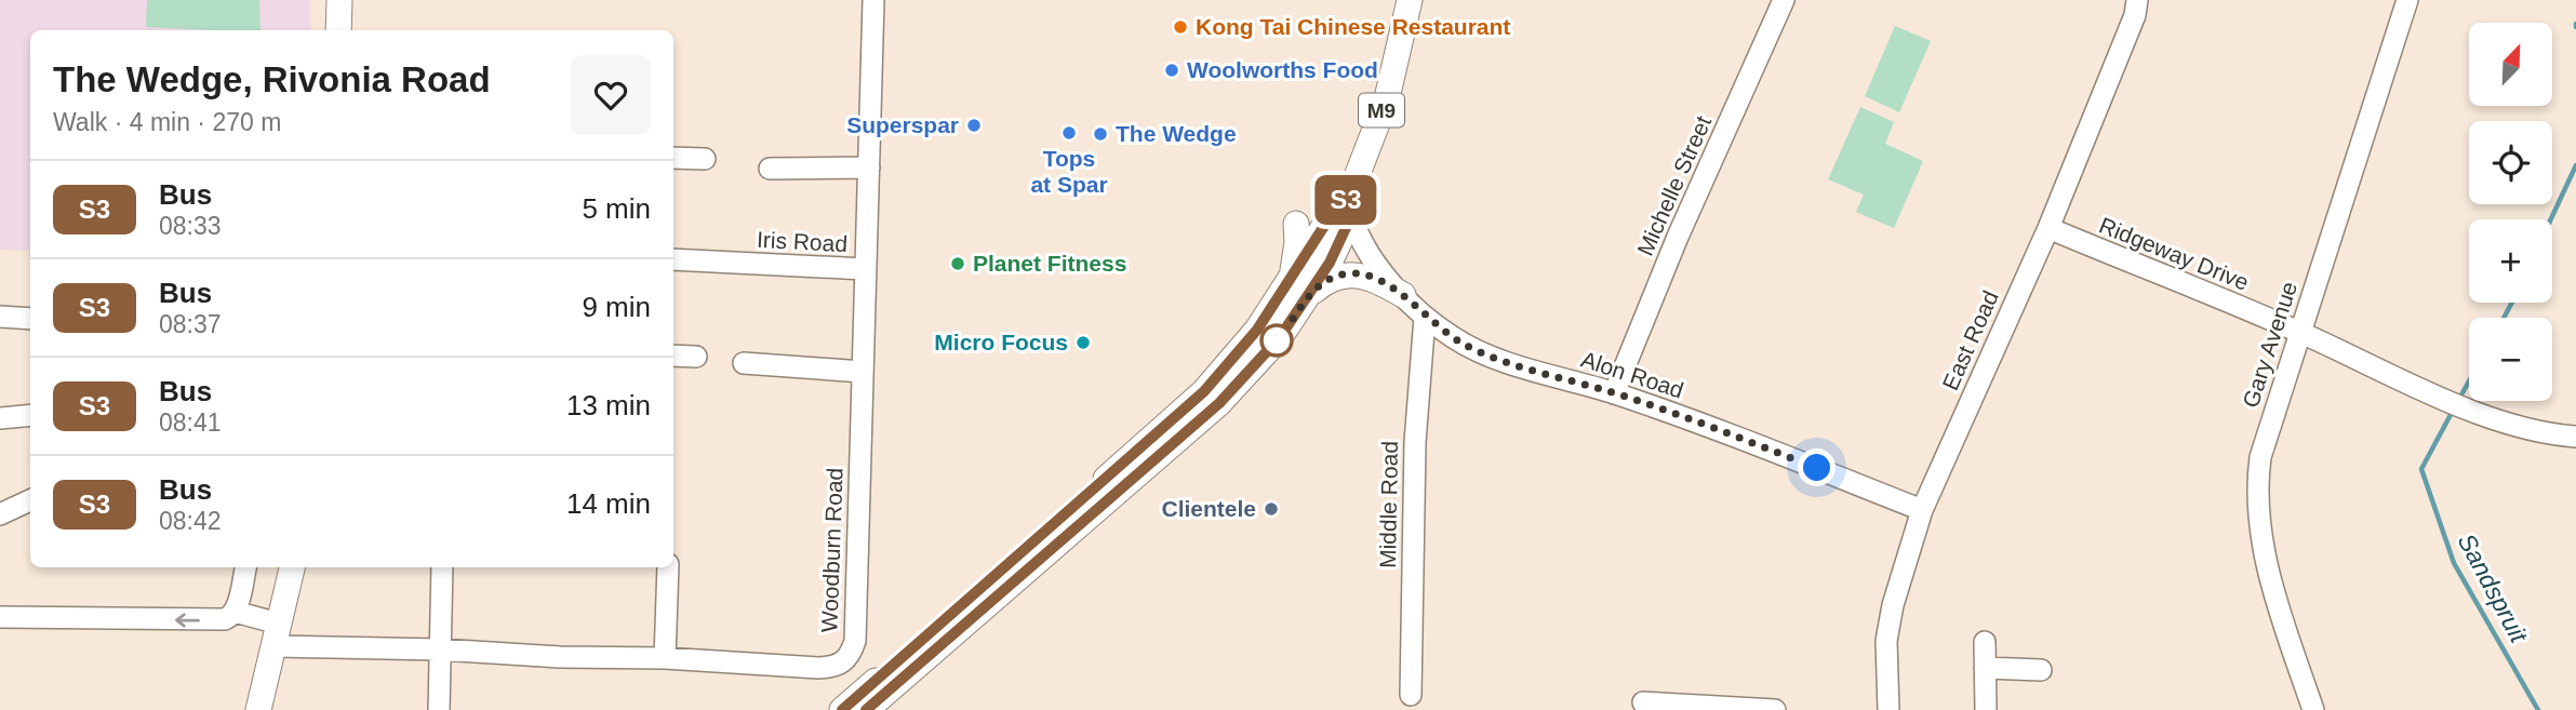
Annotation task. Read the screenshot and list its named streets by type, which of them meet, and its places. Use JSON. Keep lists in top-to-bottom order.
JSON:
{
  "streets": {
    "main road": ["M9"],
    "street": [
      "Michelle Street",
      "Iris Road",
      "Ridgeway Drive",
      "East Road",
      "Gary Avenue",
      "Alon Road",
      "Middle Road",
      "Woodburn Road"
    ]
  },
  "crossings": [
    ["M9", "Alon Road"],
    ["Michelle Street", "Alon Road"],
    ["Iris Road", "Woodburn Road"],
    ["Ridgeway Drive", "East Road"],
    ["Ridgeway Drive", "Gary Avenue"],
    ["East Road", "Alon Road"],
    ["Alon Road", "Middle Road"]
  ],
  "water": ["Sandspruit"],
  "places": [
    "Kong Tai Chinese Restaurant",
    "Woolworths Food",
    "Superspar",
    "Tops at Spar",
    "The Wedge",
    "Planet Fitness",
    "Micro Focus",
    "Clientele"
  ],
  "lines": ["bus line S3"],
  "north": "top right",
  "page": {
    "on_map": "S3",
    "map_buttons": ["+", "−"],
    "heading": ["The Wedge, Rivonia Road", "Walk · 4 min · 270 m"],
    "list": [
      {
        "mark": "S3",
        "name": "Bus",
        "note": "08:33",
        "value": "5 min"
      },
      {
        "mark": "S3",
        "name": "Bus",
        "note": "08:37",
        "value": "9 min"
      },
      {
        "mark": "S3",
        "name": "Bus",
        "note": "08:41",
        "value": "13 min"
      },
      {
        "mark": "S3",
        "name": "Bus",
        "note": "08:42",
        "value": "14 min"
      }
    ]
  }
}
